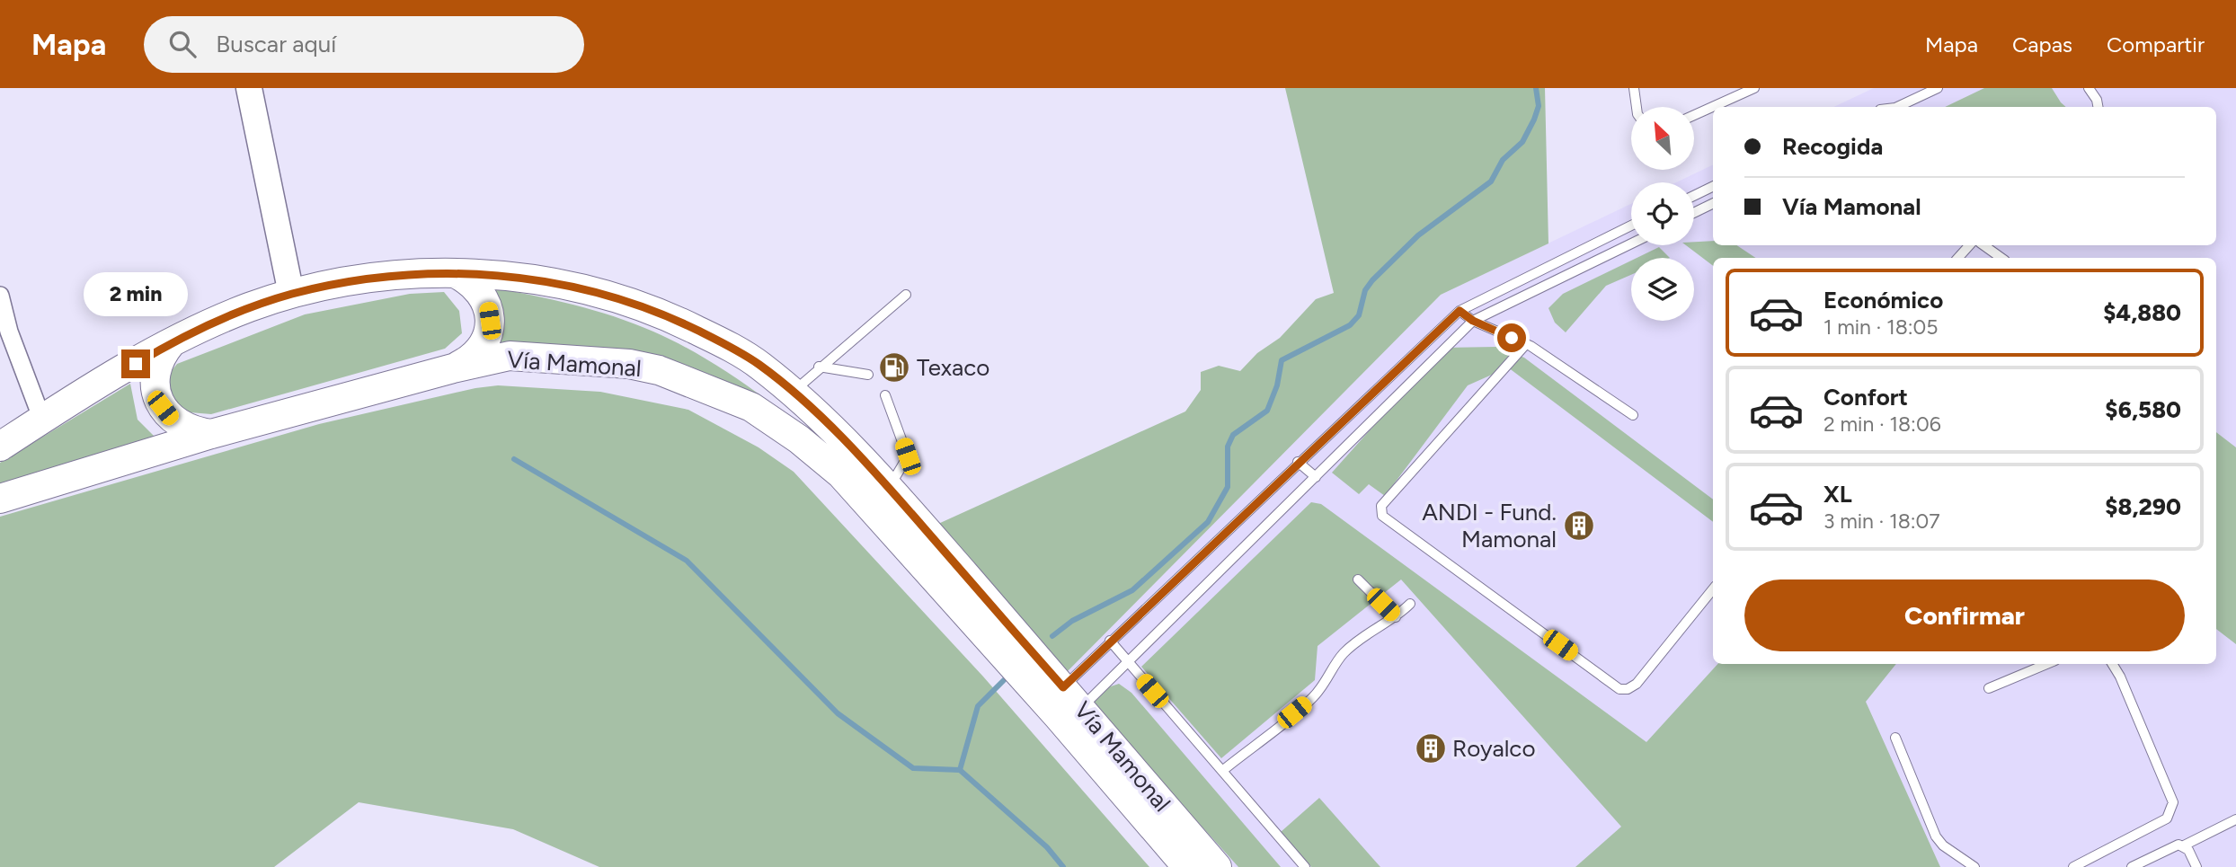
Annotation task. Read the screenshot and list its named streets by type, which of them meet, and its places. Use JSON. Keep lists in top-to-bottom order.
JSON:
{
  "streets": {
    "main road": ["Vía Mamonal"]
  },
  "places": {
    "fuel station": ["Texaco"],
    "building": ["ANDI - Fund. Mamonal", "Royalco"]
  },
  "north": "top left",
  "page": {
    "header": "Mapa",
    "search": "Buscar aquí",
    "nav": ["Mapa", "Capas", "Compartir"],
    "banner": ["Recogida", "Vía Mamonal"],
    "list": [
      {
        "name": "Económico",
        "note": "1 min · 18:05",
        "value": "$4,880"
      },
      {
        "name": "Confort",
        "note": "2 min · 18:06",
        "value": "$6,580"
      },
      {
        "name": "XL",
        "note": "3 min · 18:07",
        "value": "$8,290"
      }
    ],
    "bubble": "2 min",
    "buttons": "Confirmar"
  }
}
